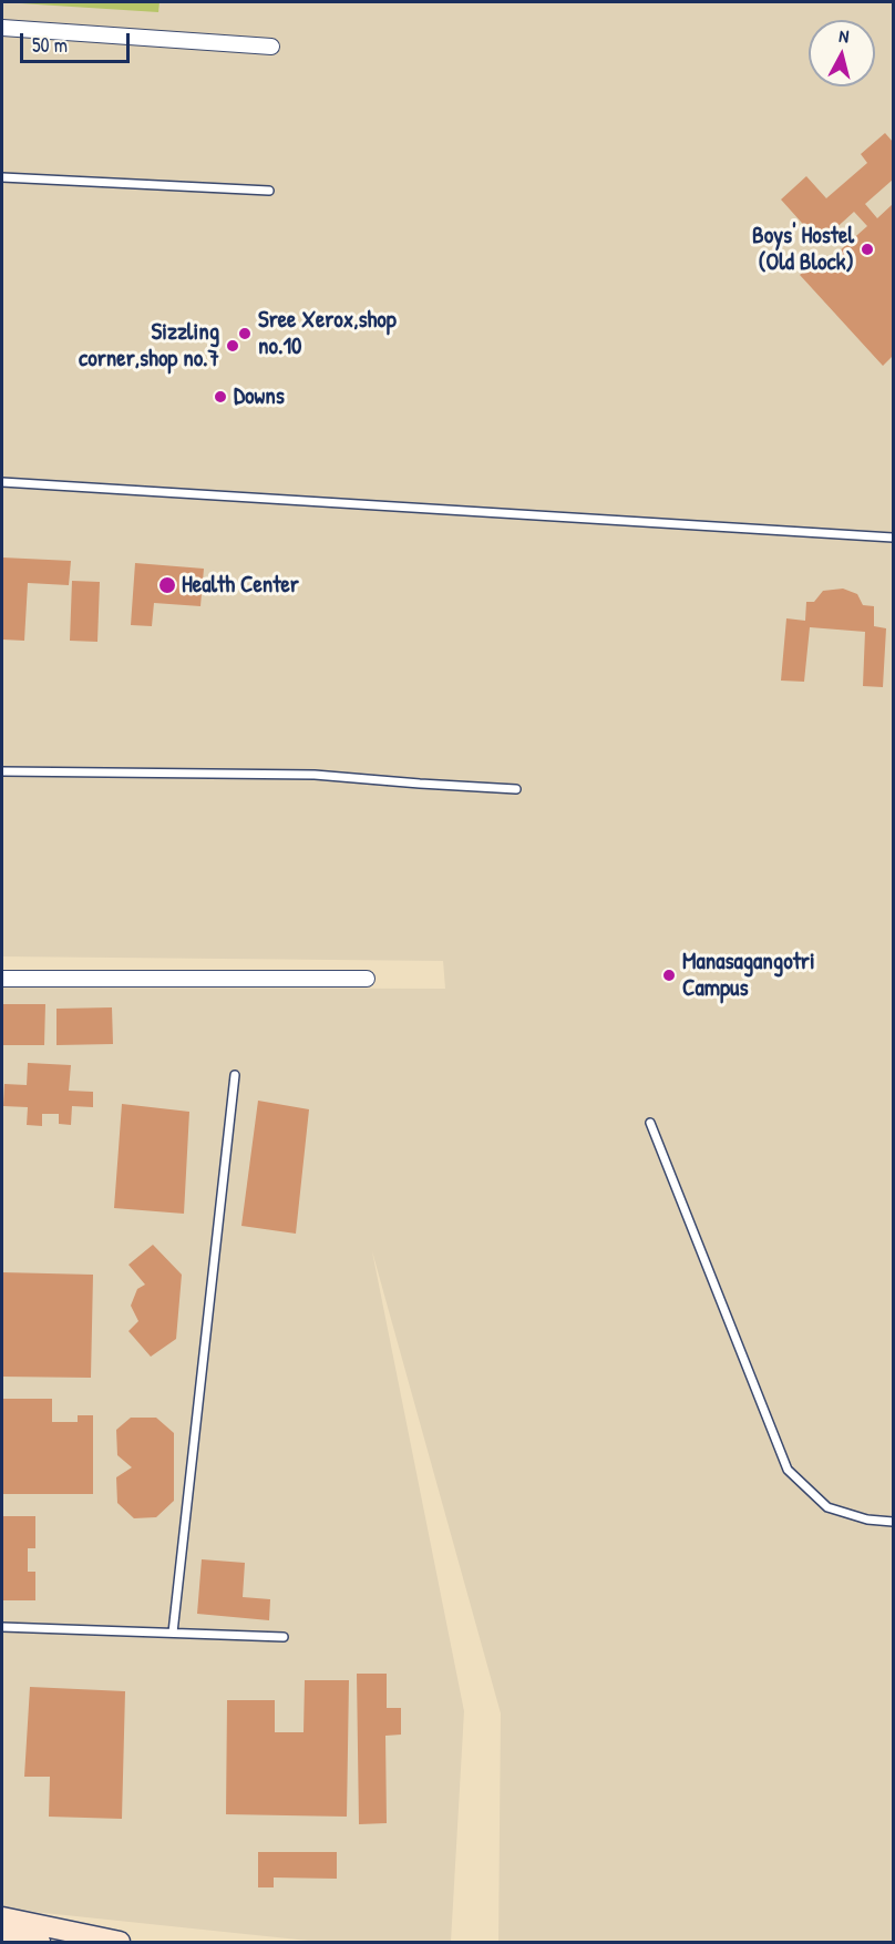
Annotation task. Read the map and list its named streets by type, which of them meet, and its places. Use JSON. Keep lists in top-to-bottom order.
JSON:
{
  "places": [
    "Boys' Hostel (Old Block)",
    "Sree Xerox,shop no.10",
    "Sizzling corner,shop no.7",
    "Downs",
    "Health Center",
    "Manasagangotri Campus"
  ],
  "scale_bar": "50 m",
  "north": "top"
}
